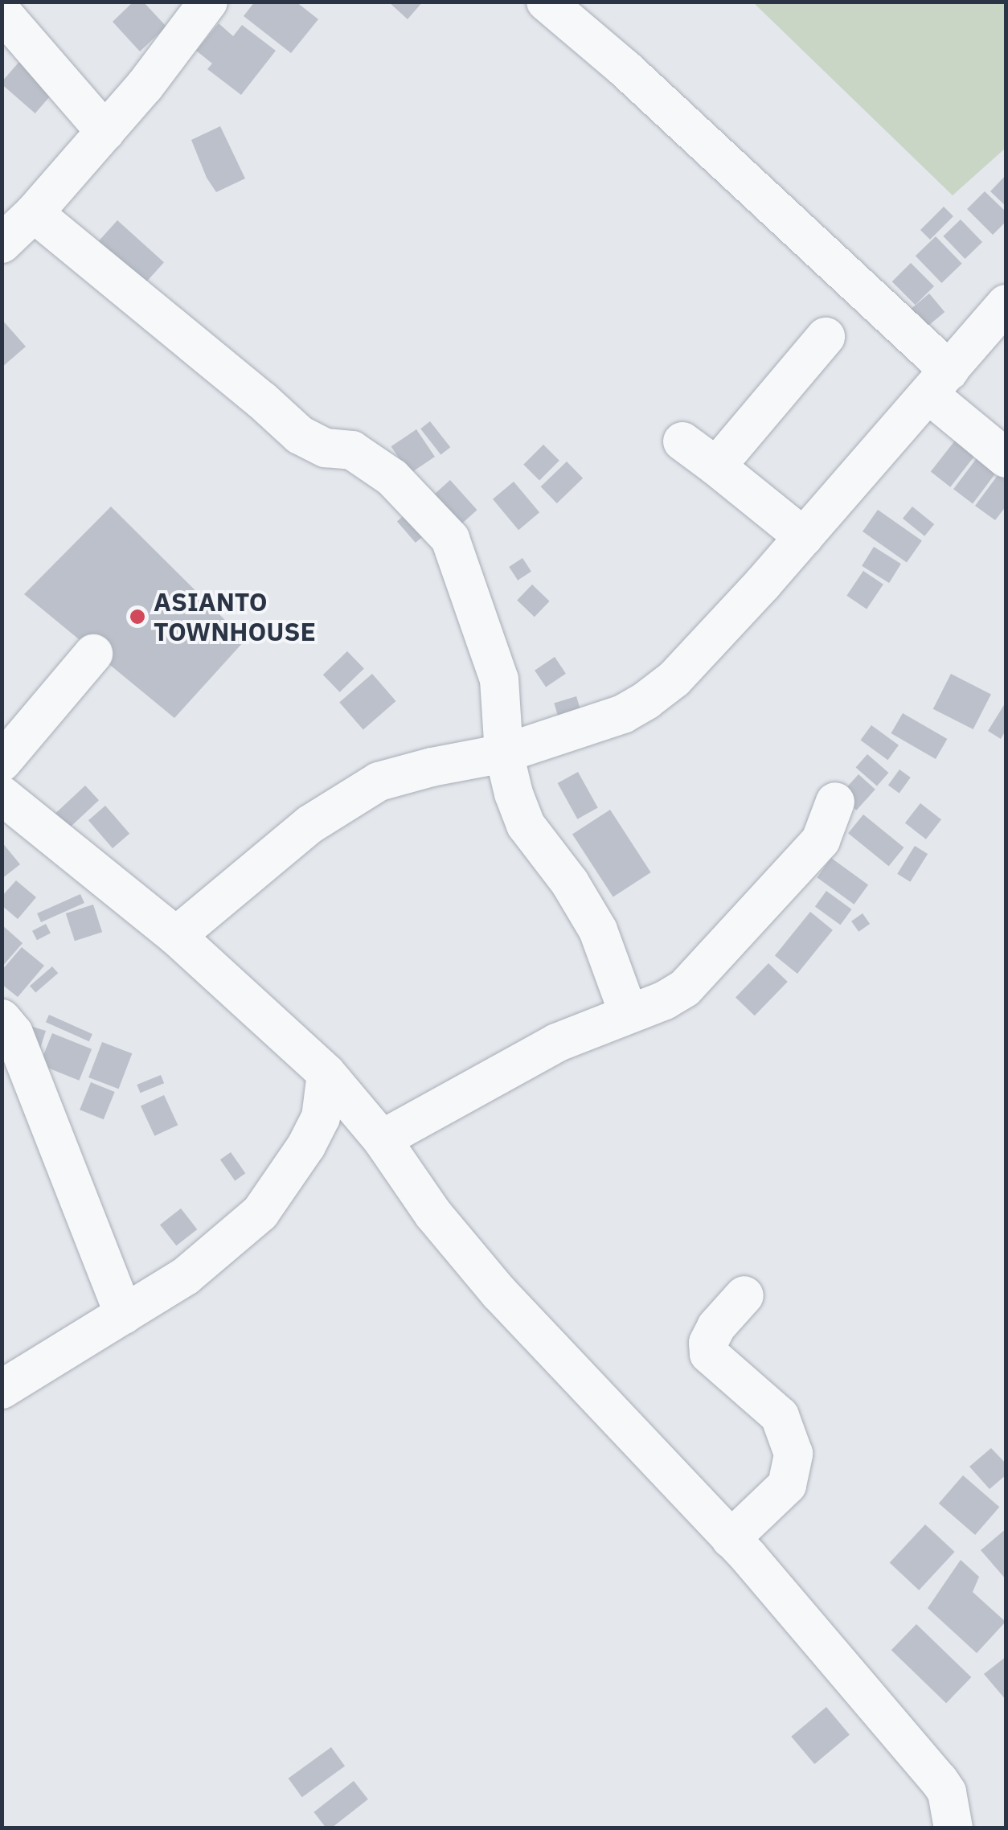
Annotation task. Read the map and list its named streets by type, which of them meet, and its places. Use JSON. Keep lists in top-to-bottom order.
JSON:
{
  "places": ["ASIANTO TOWNHOUSE"]
}
